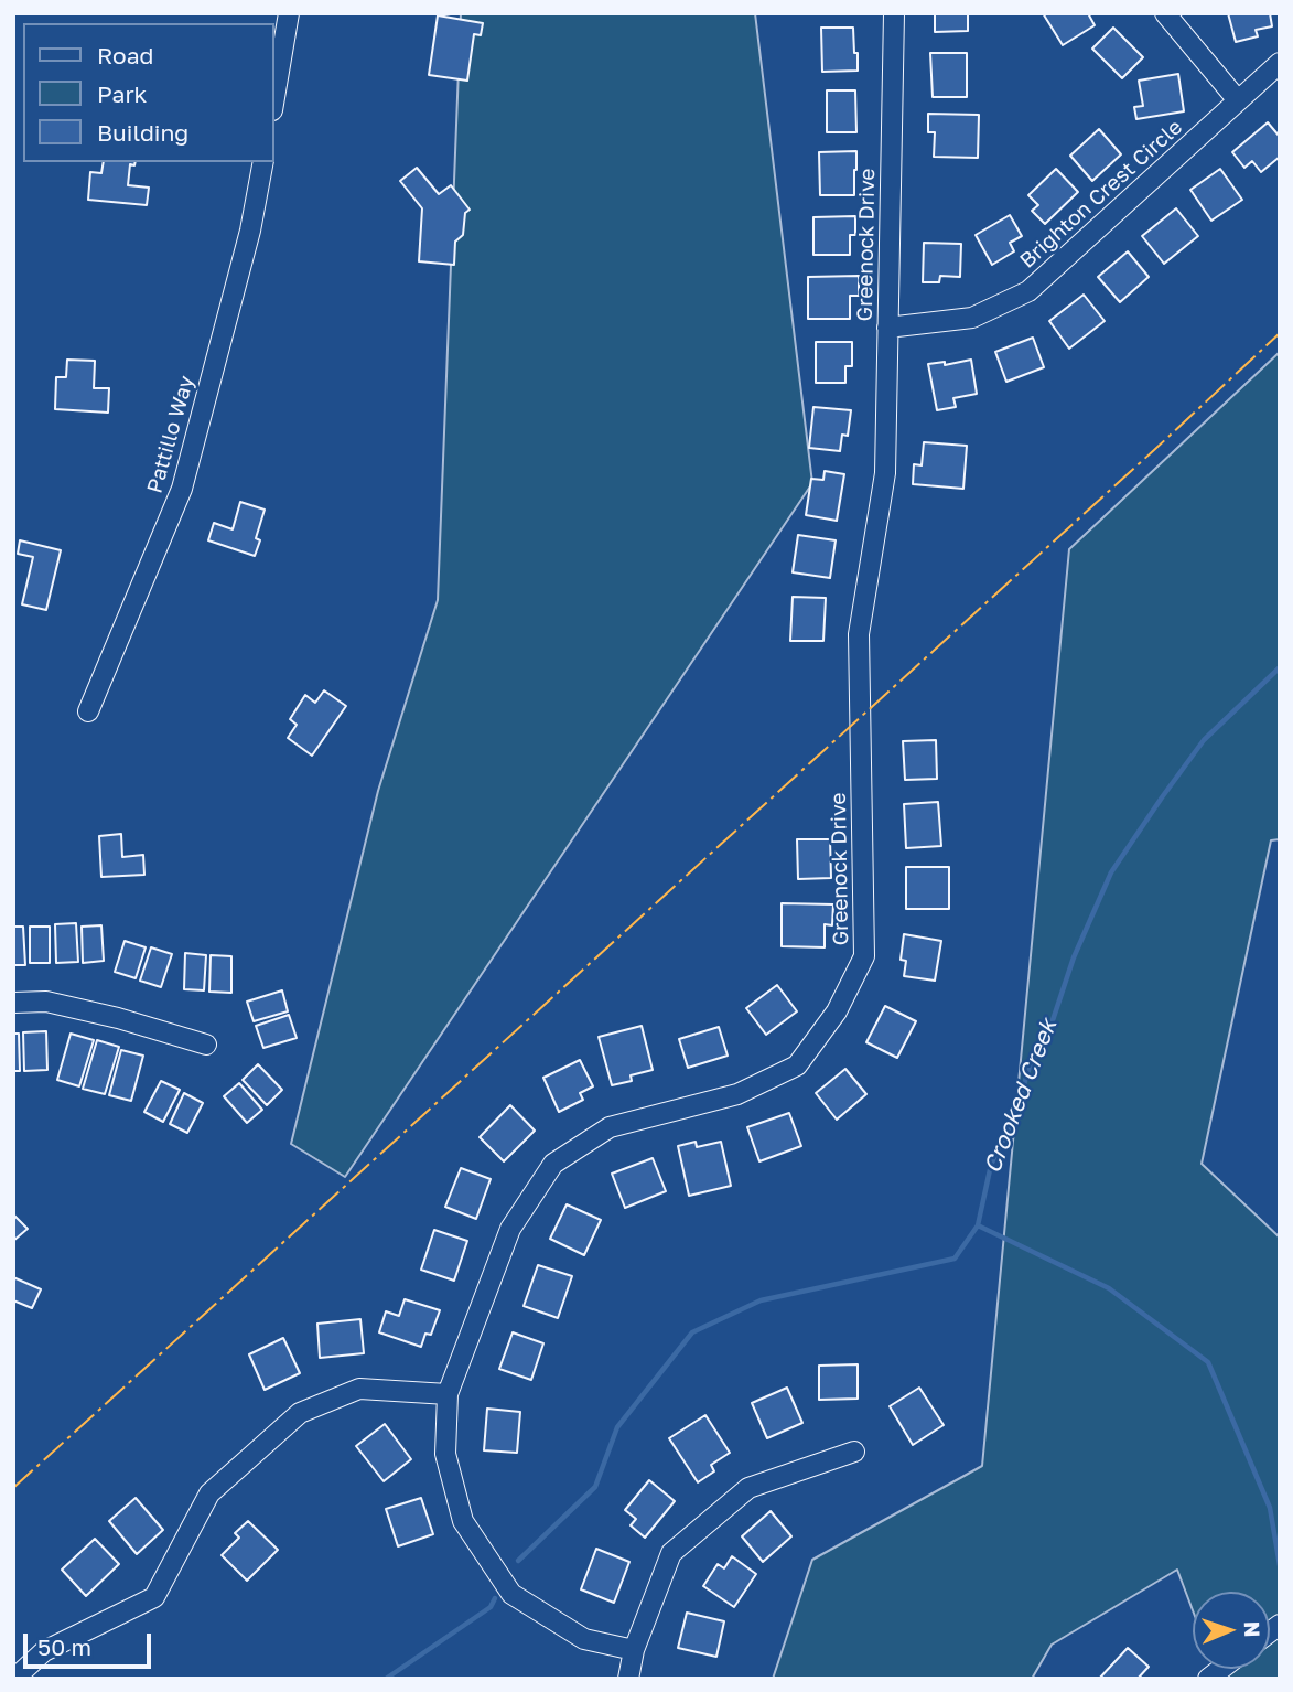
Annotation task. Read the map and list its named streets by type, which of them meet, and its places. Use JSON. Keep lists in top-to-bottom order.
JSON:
{
  "streets": {
    "street": ["Brighton Crest Circle", "Greenock Drive", "Pattillo Way"]
  },
  "crossings": [
    ["Brighton Crest Circle", "Greenock Drive"]
  ],
  "water": ["Crooked Creek"],
  "legend": ["Road", "Park", "Building"],
  "scale_bar": "50 m",
  "north": "right"
}
